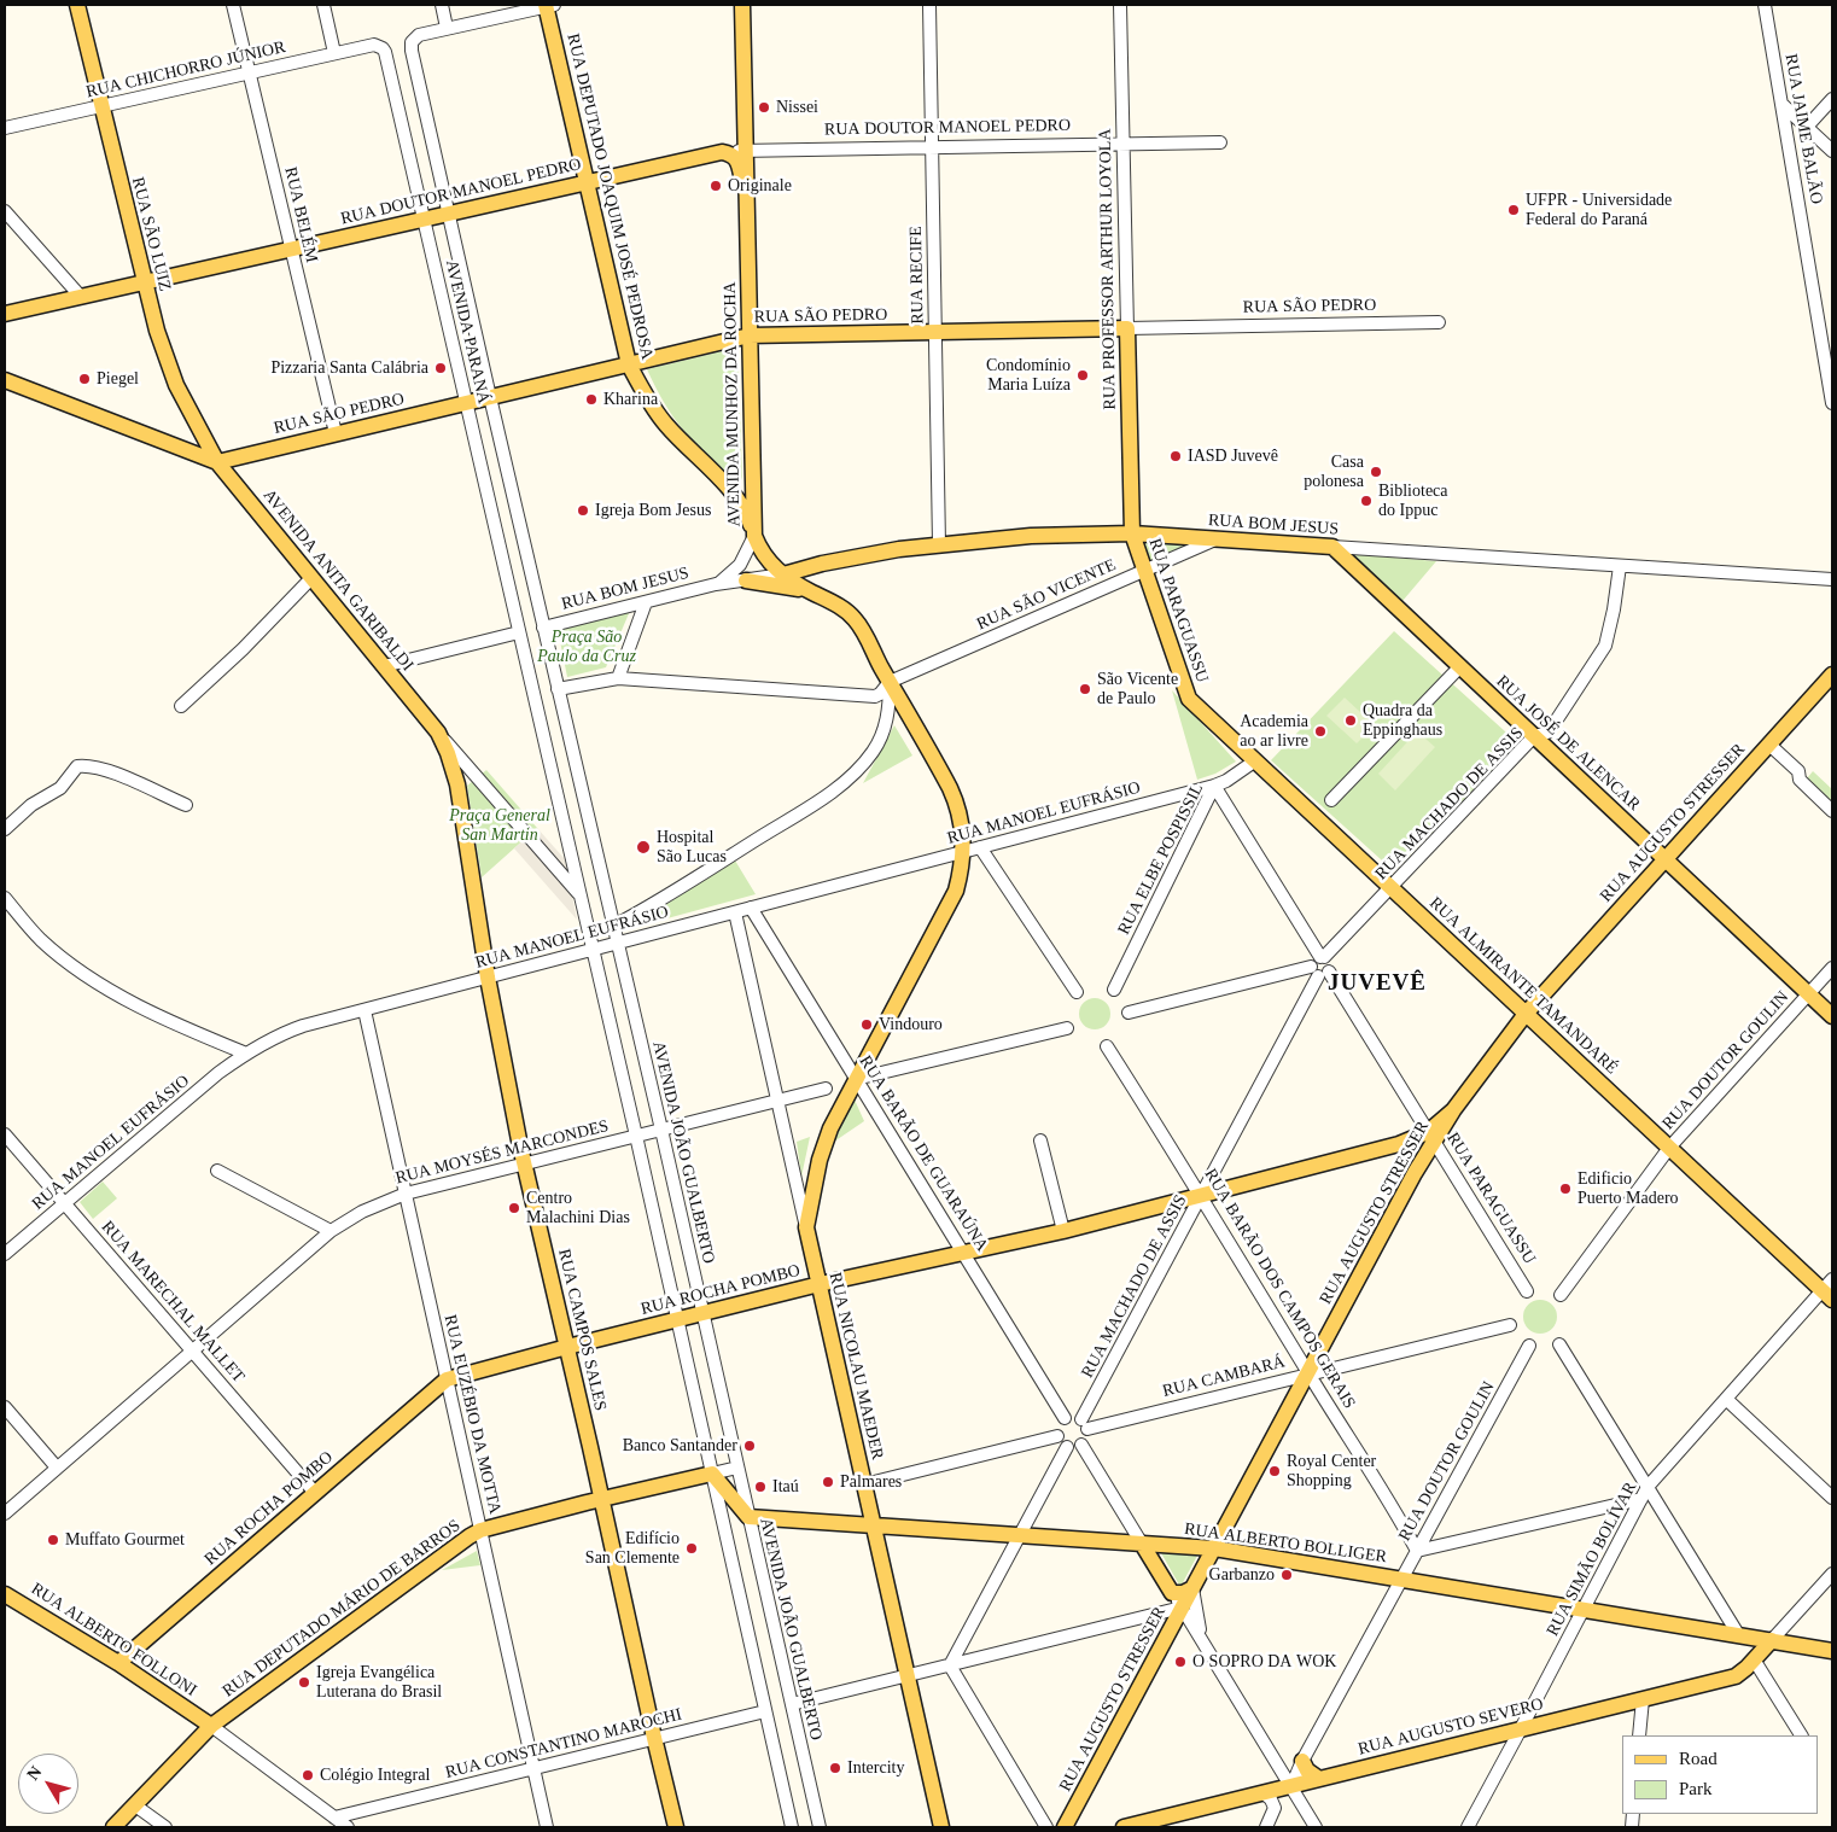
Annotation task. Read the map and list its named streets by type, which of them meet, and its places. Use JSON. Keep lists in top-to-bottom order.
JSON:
{
  "streets": {
    "main road": [
      "RUA DOUTOR MANOEL PEDRO",
      "RUA DEPUTADO JOAQUIM JOSÉ PEDROSA",
      "RUA SÃO LUIZ",
      "RUA PROFESSOR ARTHUR LOYOLA",
      "RUA SÃO PEDRO",
      "AVENIDA MUNHOZ DA ROCHA",
      "RUA BOM JESUS",
      "AVENIDA ANITA GARIBALDI",
      "RUA PARAGUASSU",
      "RUA JOSÉ DE ALENCAR",
      "RUA AUGUSTO STRESSER",
      "RUA ALMIRANTE TAMANDARÉ",
      "RUA ROCHA POMBO",
      "RUA CAMPOS SALES",
      "RUA NICOLAU MAEDER",
      "RUA ALBERTO BOLLIGER",
      "RUA DEPUTADO MÁRIO DE BARROS",
      "RUA ALBERTO FOLLONI",
      "RUA AUGUSTO SEVERO"
    ],
    "street": [
      "RUA CHICHORRO JÚNIOR",
      "RUA JAIME BALÃO",
      "RUA BELÉM",
      "RUA RECIFE",
      "AVENIDA PARANÁ",
      "RUA SÃO VICENTE",
      "RUA MACHADO DE ASSIS",
      "RUA MANOEL EUFRÁSIO",
      "RUA ELBE POSPISSIL",
      "RUA DOUTOR GOULIN",
      "RUA MOYSÉS MARCONDES",
      "AVENIDA JOÃO GUALBERTO",
      "RUA BARÃO DE GUARAÚNA",
      "RUA BARÃO DOS CAMPOS GERAIS",
      "RUA MARECHAL MALLET",
      "RUA CAMBARÁ",
      "RUA EUZÉBIO DA MOTTA",
      "RUA SIMÃO BOLÍVAR",
      "RUA CONSTANTINO MAROCHI"
    ]
  },
  "crossings": [
    ["RUA CHICHORRO JÚNIOR", "RUA BELÉM"],
    ["RUA CHICHORRO JÚNIOR", "RUA SÃO LUIZ"],
    ["RUA CHICHORRO JÚNIOR", "AVENIDA PARANÁ"],
    ["RUA DOUTOR MANOEL PEDRO", "RUA DEPUTADO JOAQUIM JOSÉ PEDROSA"],
    ["RUA DOUTOR MANOEL PEDRO", "RUA BELÉM"],
    ["RUA DOUTOR MANOEL PEDRO", "RUA SÃO LUIZ"],
    ["RUA DOUTOR MANOEL PEDRO", "RUA PROFESSOR ARTHUR LOYOLA"],
    ["RUA DOUTOR MANOEL PEDRO", "RUA RECIFE"],
    ["RUA DOUTOR MANOEL PEDRO", "AVENIDA PARANÁ"],
    ["RUA DOUTOR MANOEL PEDRO", "AVENIDA MUNHOZ DA ROCHA"],
    ["RUA DEPUTADO JOAQUIM JOSÉ PEDROSA", "RUA SÃO PEDRO"],
    ["RUA DEPUTADO JOAQUIM JOSÉ PEDROSA", "AVENIDA MUNHOZ DA ROCHA"],
    ["RUA DEPUTADO JOAQUIM JOSÉ PEDROSA", "RUA BOM JESUS"],
    ["RUA BELÉM", "RUA SÃO PEDRO"],
    ["RUA SÃO LUIZ", "RUA SÃO PEDRO"],
    ["RUA SÃO LUIZ", "AVENIDA ANITA GARIBALDI"],
    ["RUA PROFESSOR ARTHUR LOYOLA", "RUA SÃO PEDRO"],
    ["RUA PROFESSOR ARTHUR LOYOLA", "RUA BOM JESUS"],
    ["RUA PROFESSOR ARTHUR LOYOLA", "RUA PARAGUASSU"],
    ["RUA RECIFE", "RUA SÃO PEDRO"],
    ["RUA RECIFE", "RUA BOM JESUS"],
    ["RUA SÃO PEDRO", "AVENIDA PARANÁ"],
    ["RUA SÃO PEDRO", "AVENIDA MUNHOZ DA ROCHA"],
    ["RUA SÃO PEDRO", "AVENIDA ANITA GARIBALDI"],
    ["AVENIDA PARANÁ", "RUA BOM JESUS"],
    ["AVENIDA PARANÁ", "AVENIDA JOÃO GUALBERTO"],
    ["AVENIDA MUNHOZ DA ROCHA", "RUA BOM JESUS"],
    ["AVENIDA MUNHOZ DA ROCHA", "RUA SÃO VICENTE"],
    ["RUA BOM JESUS", "RUA SÃO VICENTE"],
    ["RUA BOM JESUS", "RUA PARAGUASSU"],
    ["RUA BOM JESUS", "RUA JOSÉ DE ALENCAR"],
    ["RUA BOM JESUS", "RUA MACHADO DE ASSIS"],
    ["RUA BOM JESUS", "AVENIDA JOÃO GUALBERTO"],
    ["AVENIDA ANITA GARIBALDI", "AVENIDA JOÃO GUALBERTO"],
    ["AVENIDA ANITA GARIBALDI", "RUA CAMPOS SALES"],
    ["RUA SÃO VICENTE", "RUA PARAGUASSU"],
    ["RUA SÃO VICENTE", "AVENIDA JOÃO GUALBERTO"],
    ["RUA PARAGUASSU", "RUA MACHADO DE ASSIS"],
    ["RUA PARAGUASSU", "RUA AUGUSTO STRESSER"],
    ["RUA PARAGUASSU", "RUA ALMIRANTE TAMANDARÉ"],
    ["RUA PARAGUASSU", "RUA ROCHA POMBO"],
    ["RUA JOSÉ DE ALENCAR", "RUA MACHADO DE ASSIS"],
    ["RUA JOSÉ DE ALENCAR", "RUA AUGUSTO STRESSER"],
    ["RUA JOSÉ DE ALENCAR", "RUA DOUTOR GOULIN"],
    ["RUA MACHADO DE ASSIS", "RUA ALMIRANTE TAMANDARÉ"],
    ["RUA MACHADO DE ASSIS", "RUA BARÃO DE GUARAÚNA"],
    ["RUA MACHADO DE ASSIS", "RUA BARÃO DOS CAMPOS GERAIS"],
    ["RUA MACHADO DE ASSIS", "RUA ROCHA POMBO"],
    ["RUA MACHADO DE ASSIS", "RUA CAMBARÁ"],
    ["RUA MANOEL EUFRÁSIO", "RUA ELBE POSPISSIL"],
    ["RUA MANOEL EUFRÁSIO", "AVENIDA JOÃO GUALBERTO"],
    ["RUA MANOEL EUFRÁSIO", "RUA BARÃO DE GUARAÚNA"],
    ["RUA MANOEL EUFRÁSIO", "RUA MARECHAL MALLET"],
    ["RUA MANOEL EUFRÁSIO", "RUA CAMPOS SALES"],
    ["RUA MANOEL EUFRÁSIO", "RUA NICOLAU MAEDER"],
    ["RUA MANOEL EUFRÁSIO", "RUA EUZÉBIO DA MOTTA"],
    ["RUA AUGUSTO STRESSER", "RUA ALMIRANTE TAMANDARÉ"],
    ["RUA AUGUSTO STRESSER", "RUA BARÃO DOS CAMPOS GERAIS"],
    ["RUA AUGUSTO STRESSER", "RUA ROCHA POMBO"],
    ["RUA AUGUSTO STRESSER", "RUA CAMBARÁ"],
    ["RUA AUGUSTO STRESSER", "RUA ALBERTO BOLLIGER"],
    ["RUA ELBE POSPISSIL", "RUA ALMIRANTE TAMANDARÉ"],
    ["RUA ALMIRANTE TAMANDARÉ", "RUA DOUTOR GOULIN"],
    ["RUA ALMIRANTE TAMANDARÉ", "RUA SIMÃO BOLÍVAR"],
    ["RUA DOUTOR GOULIN", "RUA BARÃO DOS CAMPOS GERAIS"],
    ["RUA DOUTOR GOULIN", "RUA ALBERTO BOLLIGER"],
    ["RUA DOUTOR GOULIN", "RUA AUGUSTO SEVERO"],
    ["RUA MOYSÉS MARCONDES", "AVENIDA JOÃO GUALBERTO"],
    ["RUA MOYSÉS MARCONDES", "RUA MARECHAL MALLET"],
    ["RUA MOYSÉS MARCONDES", "RUA CAMPOS SALES"],
    ["RUA MOYSÉS MARCONDES", "RUA NICOLAU MAEDER"],
    ["RUA MOYSÉS MARCONDES", "RUA EUZÉBIO DA MOTTA"],
    ["AVENIDA JOÃO GUALBERTO", "RUA ROCHA POMBO"],
    ["AVENIDA JOÃO GUALBERTO", "RUA ALBERTO BOLLIGER"],
    ["AVENIDA JOÃO GUALBERTO", "RUA DEPUTADO MÁRIO DE BARROS"],
    ["AVENIDA JOÃO GUALBERTO", "RUA CONSTANTINO MAROCHI"],
    ["RUA BARÃO DE GUARAÚNA", "RUA ROCHA POMBO"],
    ["RUA BARÃO DE GUARAÚNA", "RUA CAMBARÁ"],
    ["RUA BARÃO DOS CAMPOS GERAIS", "RUA ROCHA POMBO"],
    ["RUA BARÃO DOS CAMPOS GERAIS", "RUA CAMBARÁ"],
    ["RUA ROCHA POMBO", "RUA MARECHAL MALLET"],
    ["RUA ROCHA POMBO", "RUA CAMPOS SALES"],
    ["RUA ROCHA POMBO", "RUA NICOLAU MAEDER"],
    ["RUA ROCHA POMBO", "RUA EUZÉBIO DA MOTTA"],
    ["RUA ROCHA POMBO", "RUA ALBERTO FOLLONI"],
    ["RUA CAMPOS SALES", "RUA DEPUTADO MÁRIO DE BARROS"],
    ["RUA CAMPOS SALES", "RUA CONSTANTINO MAROCHI"],
    ["RUA NICOLAU MAEDER", "RUA ALBERTO BOLLIGER"],
    ["RUA EUZÉBIO DA MOTTA", "RUA DEPUTADO MÁRIO DE BARROS"],
    ["RUA EUZÉBIO DA MOTTA", "RUA CONSTANTINO MAROCHI"],
    ["RUA ALBERTO BOLLIGER", "RUA SIMÃO BOLÍVAR"],
    ["RUA ALBERTO BOLLIGER", "RUA AUGUSTO SEVERO"],
    ["RUA SIMÃO BOLÍVAR", "RUA AUGUSTO SEVERO"],
    ["RUA DEPUTADO MÁRIO DE BARROS", "RUA ALBERTO FOLLONI"],
    ["RUA ALBERTO FOLLONI", "RUA CONSTANTINO MAROCHI"]
  ],
  "districts": ["JUVEVÊ"],
  "parks": ["Praça São Paulo da Cruz", "Praça General San Martin"],
  "places": [
    "Nissei",
    "Originale",
    "UFPR - Universidade Federal do Paraná",
    "Pizzaria Santa Calábria",
    "Condomínio Maria Luíza",
    "Piegel",
    "Kharina",
    "IASD Juvevê",
    "Casa polonesa",
    "Biblioteca do Ippuc",
    "Igreja Bom Jesus",
    "São Vicente de Paulo",
    "Quadra da Eppinghaus",
    "Academia ao ar livre",
    "Hospital São Lucas",
    "Vindouro",
    "Edificio Puerto Madero",
    "Centro Malachini Dias",
    "Banco Santander",
    "Royal Center Shopping",
    "Palmares",
    "Itaú",
    "Muffato Gourmet",
    "Edifício San Clemente",
    "Garbanzo",
    "O SOPRO DA WOK",
    "Igreja Evangélica Luterana do Brasil",
    "Intercity",
    "Colégio Integral"
  ],
  "legend": ["Road", "Park"],
  "north": "top left"
}
